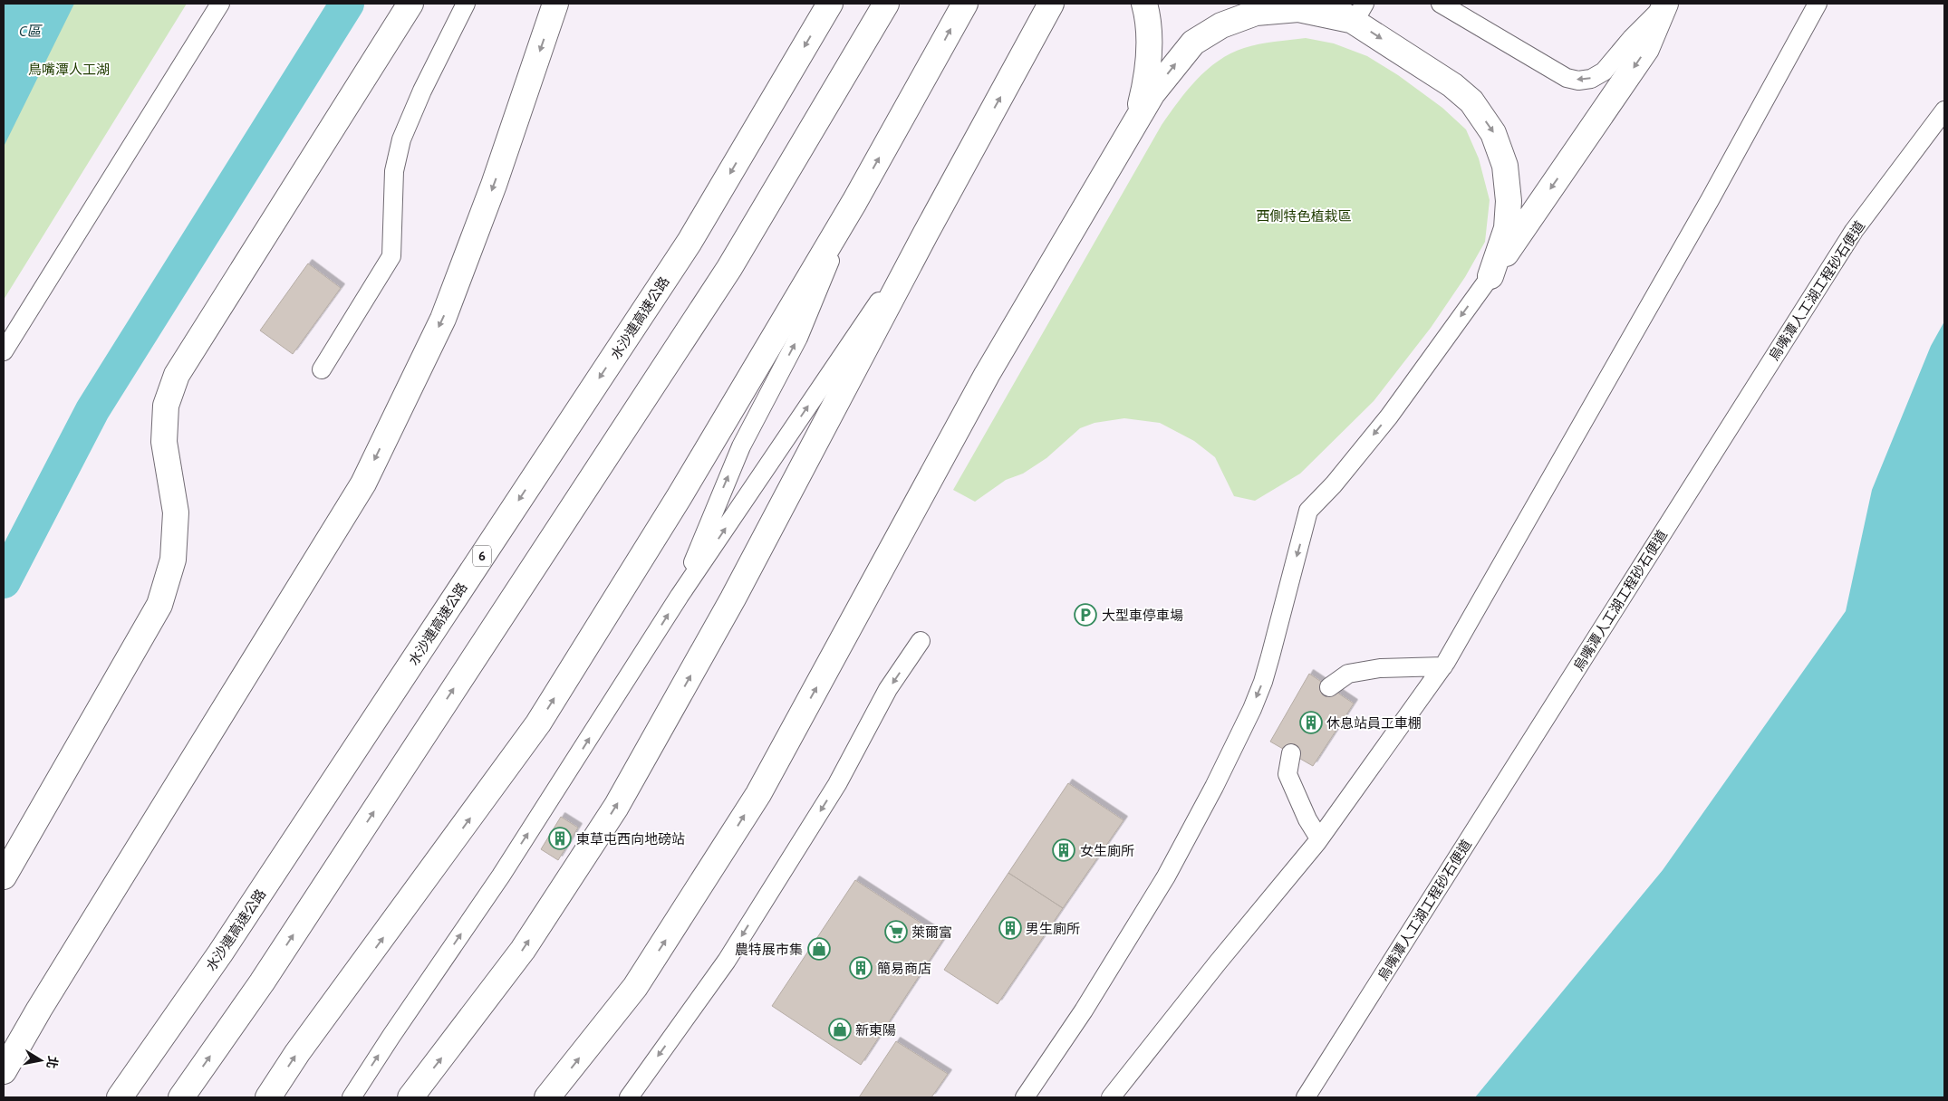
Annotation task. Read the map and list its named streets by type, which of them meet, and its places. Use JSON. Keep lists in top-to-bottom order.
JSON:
{
  "streets": {
    "main road": ["水沙連高速公路", "6"],
    "lane": ["烏嘴潭人工湖工程砂石便道"]
  },
  "water": ["C區"],
  "parks": ["鳥嘴潭人工湖", "西側特色植栽區"],
  "places": {
    "parking": ["大型車停車場"],
    "building": [
      "休息站員工車棚",
      "東草屯西向地磅站",
      "女生廁所",
      "男生廁所",
      "簡易商店"
    ],
    "supermarket": ["萊爾富"],
    "shop": ["農特展市集", "新東陽"]
  },
  "north": "right"
}
